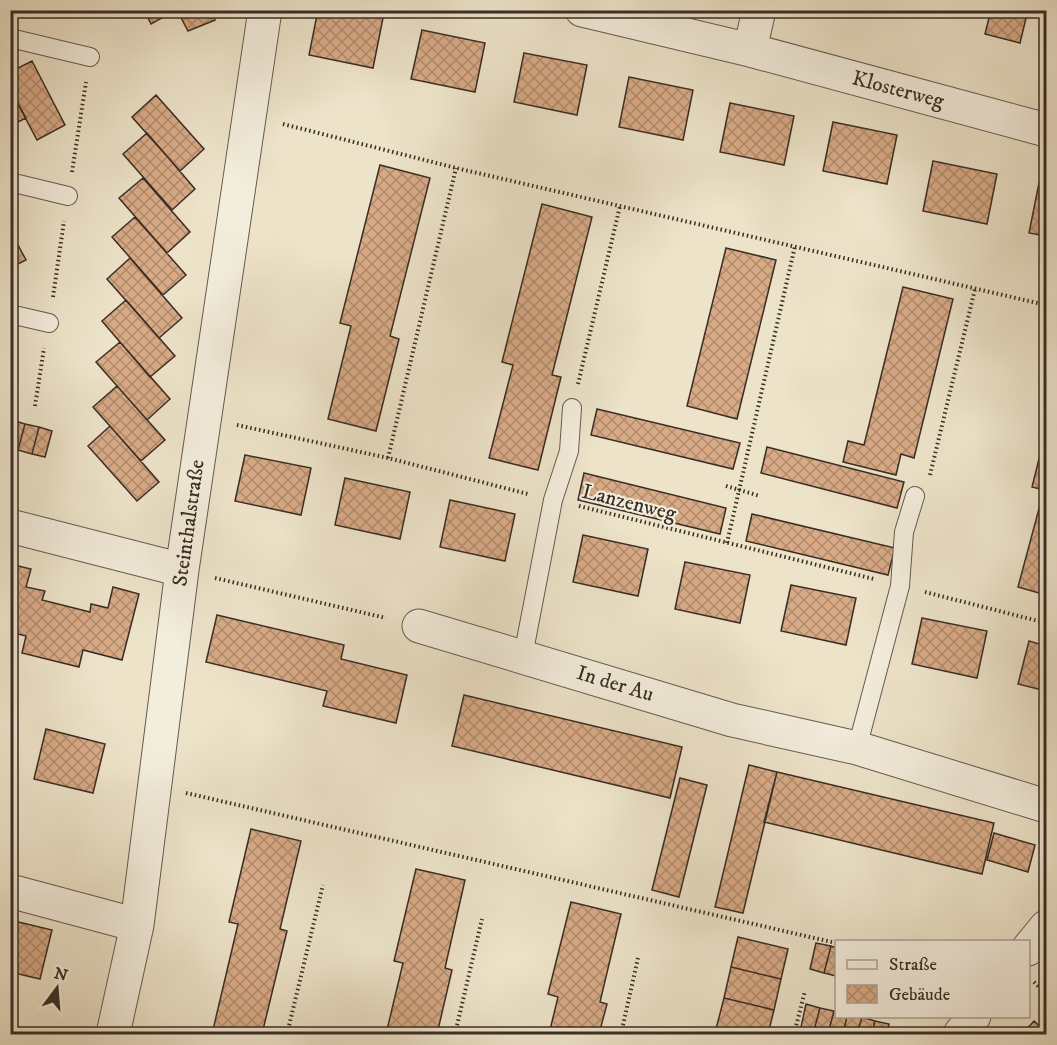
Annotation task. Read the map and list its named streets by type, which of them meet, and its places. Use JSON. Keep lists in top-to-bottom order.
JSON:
{
  "streets": {
    "street": ["Klosterweg", "Steinthalstraße", "In der Au"],
    "path": ["Lanzenweg"]
  },
  "crossings": [
    ["Lanzenweg", "Steinthalstraße"]
  ],
  "legend": ["Straße", "Gebäude"],
  "north": "top"
}
